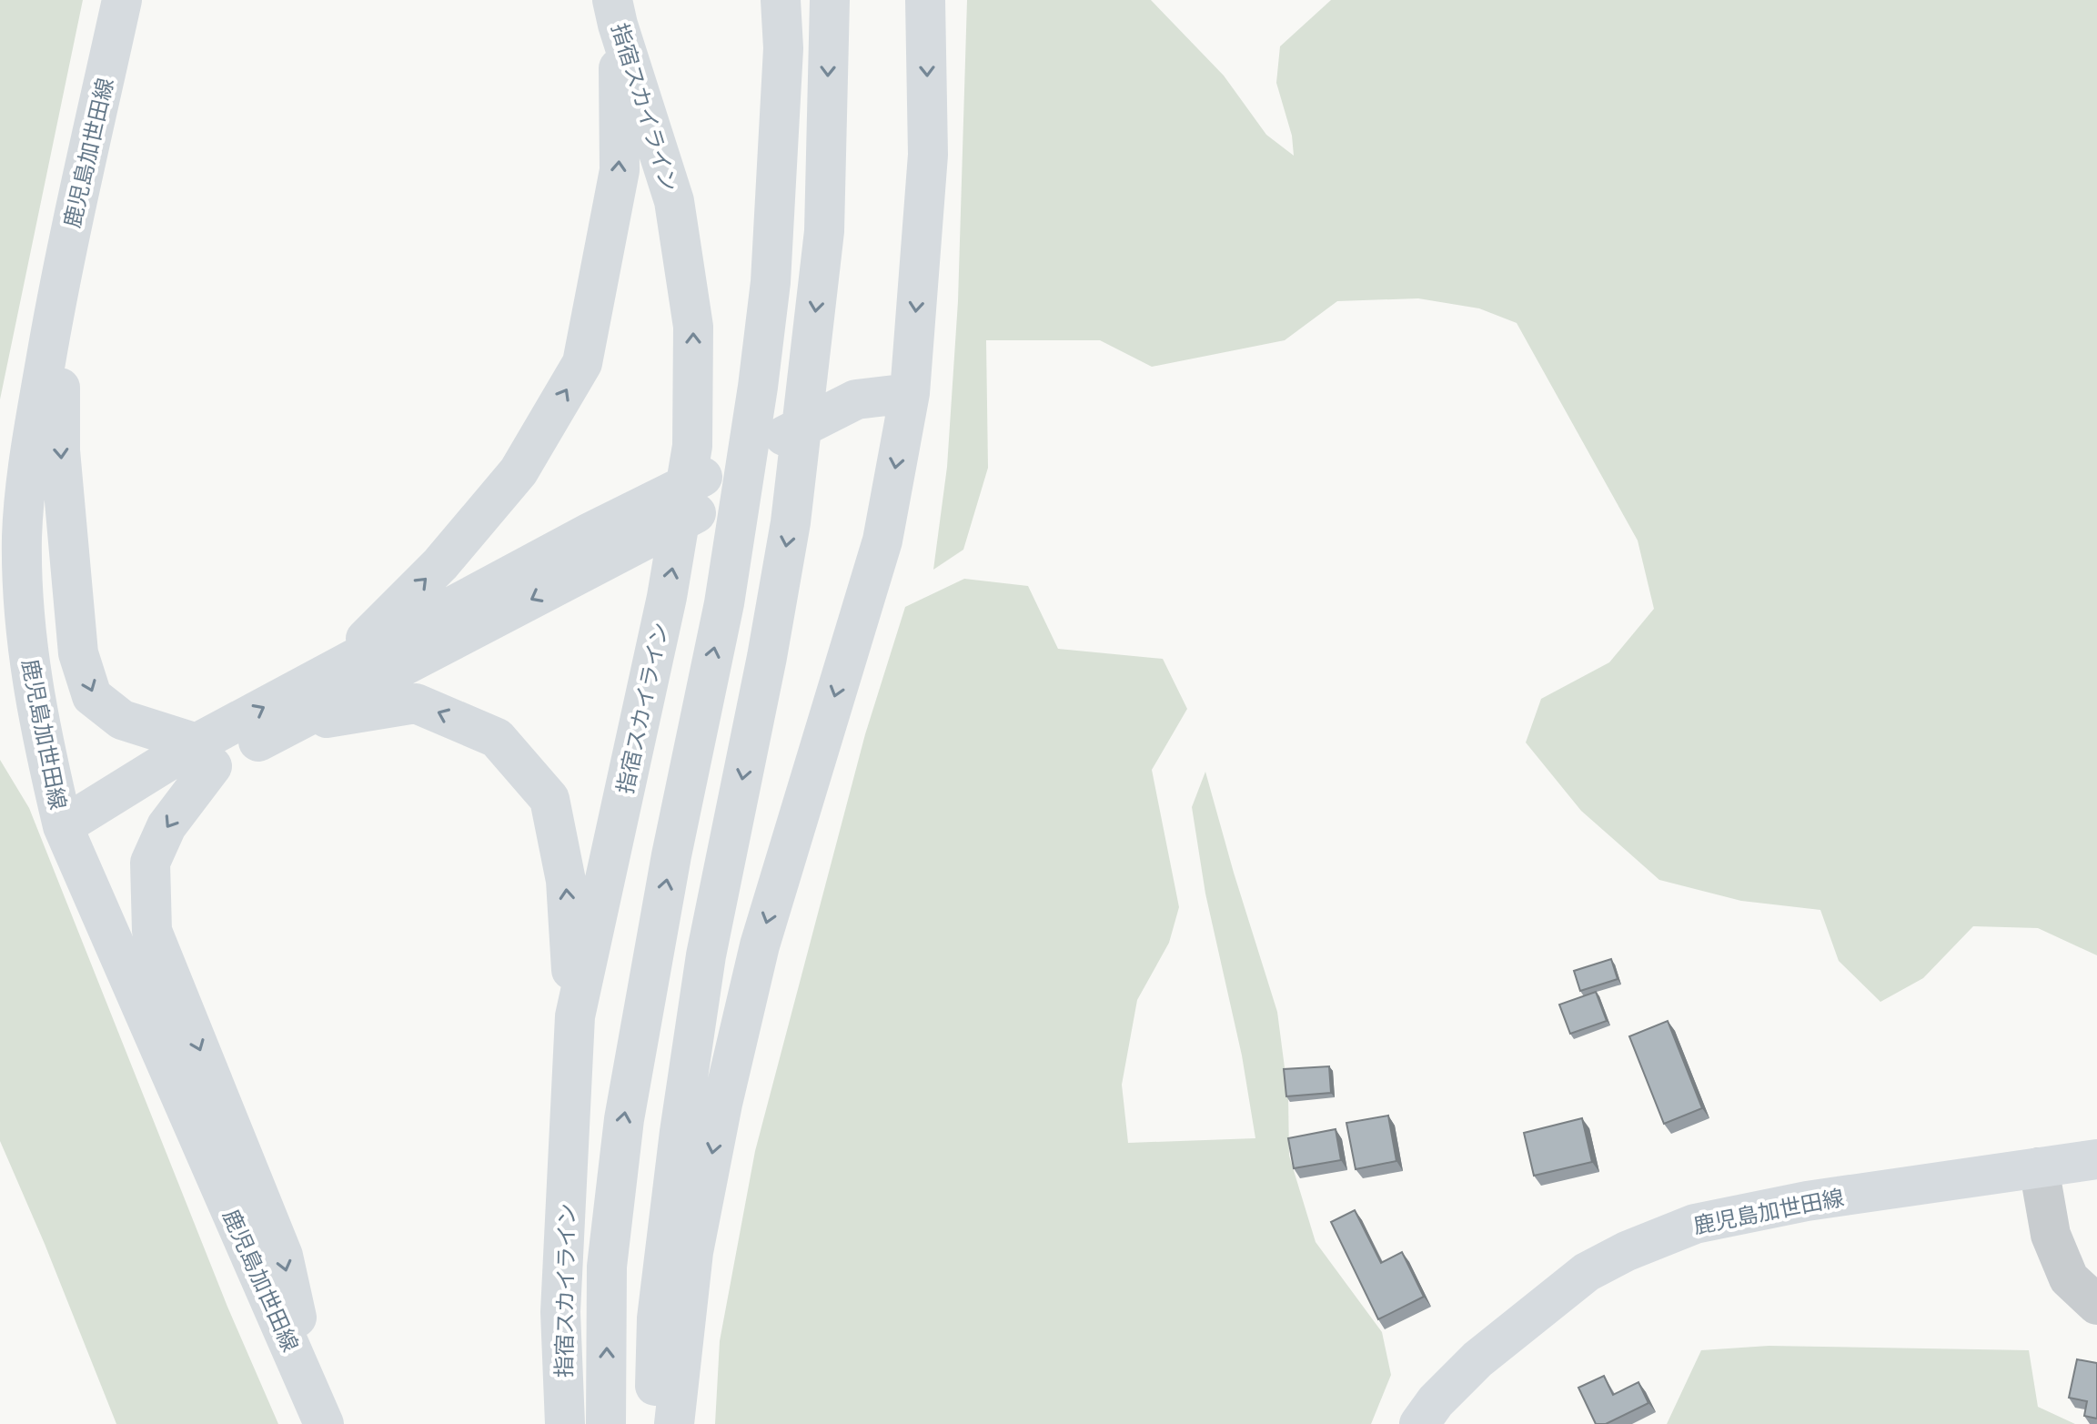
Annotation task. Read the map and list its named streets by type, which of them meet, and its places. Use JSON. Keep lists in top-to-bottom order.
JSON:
{
  "streets": {
    "main road": ["指宿スカイライン", "鹿児島加世田線"]
  }
}
